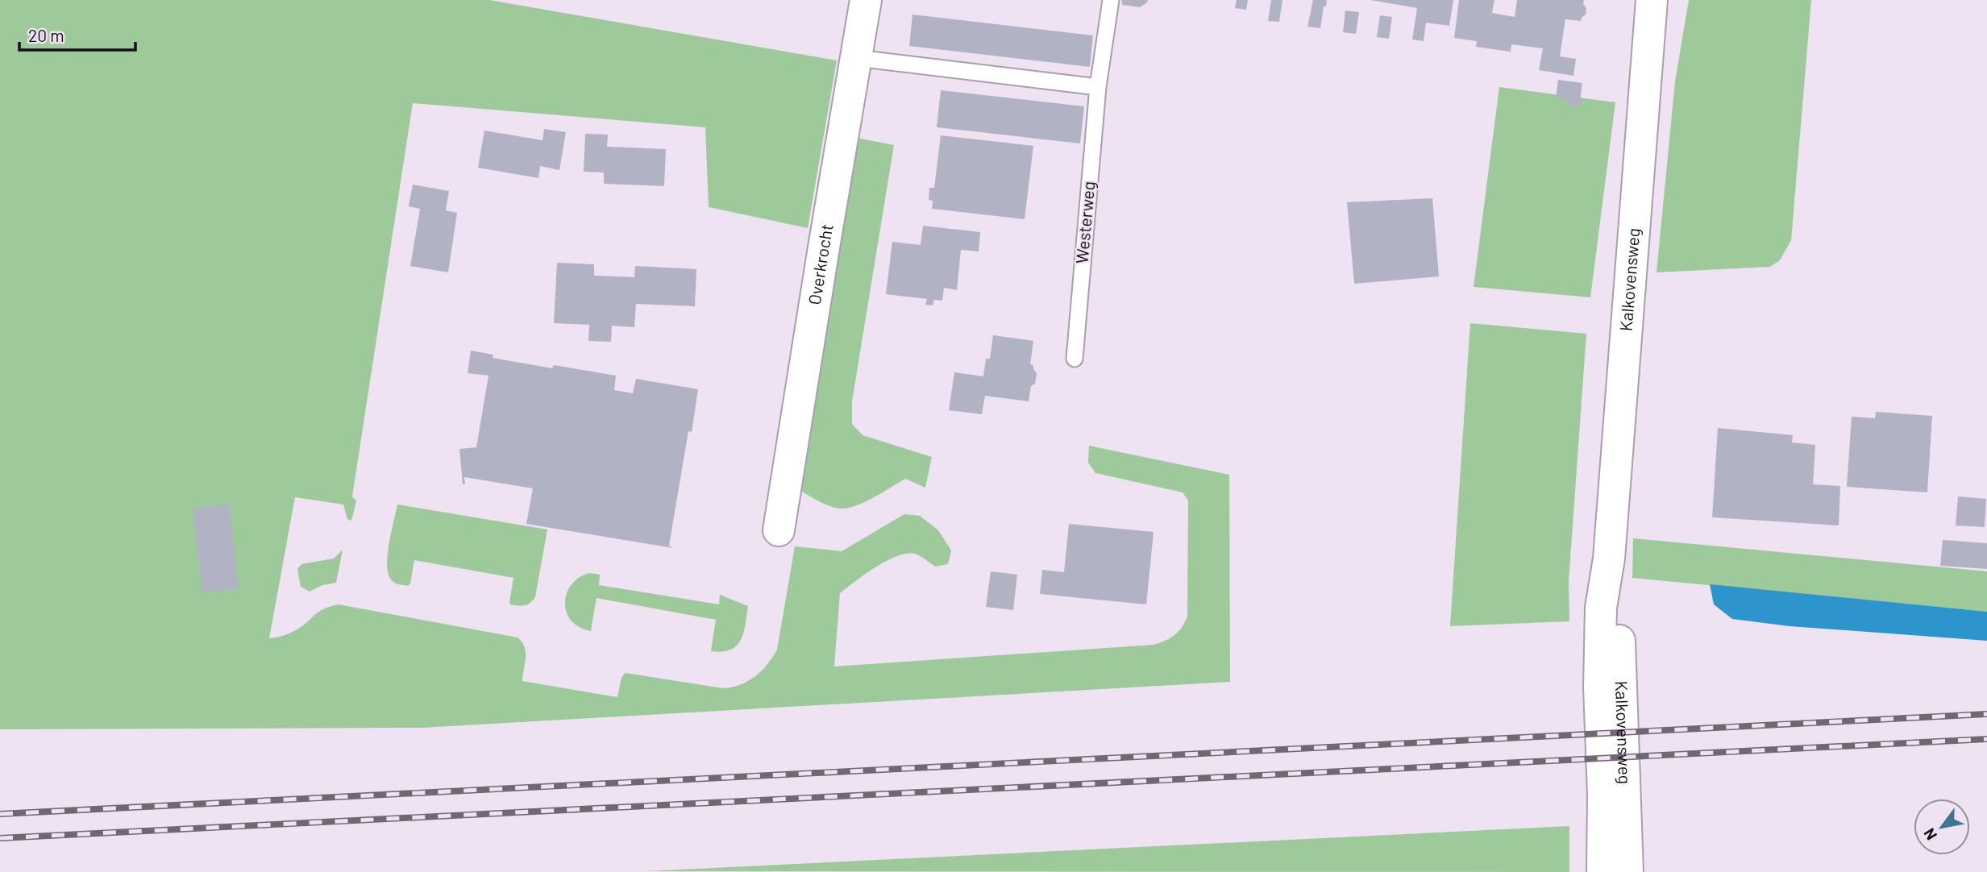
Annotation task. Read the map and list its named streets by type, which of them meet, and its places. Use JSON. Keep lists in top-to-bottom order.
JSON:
{
  "streets": {
    "street": ["Overkrocht", "Kalkovensweg"],
    "lane": ["Westerweg"]
  },
  "scale_bar": "20 m",
  "north": "bottom left"
}
